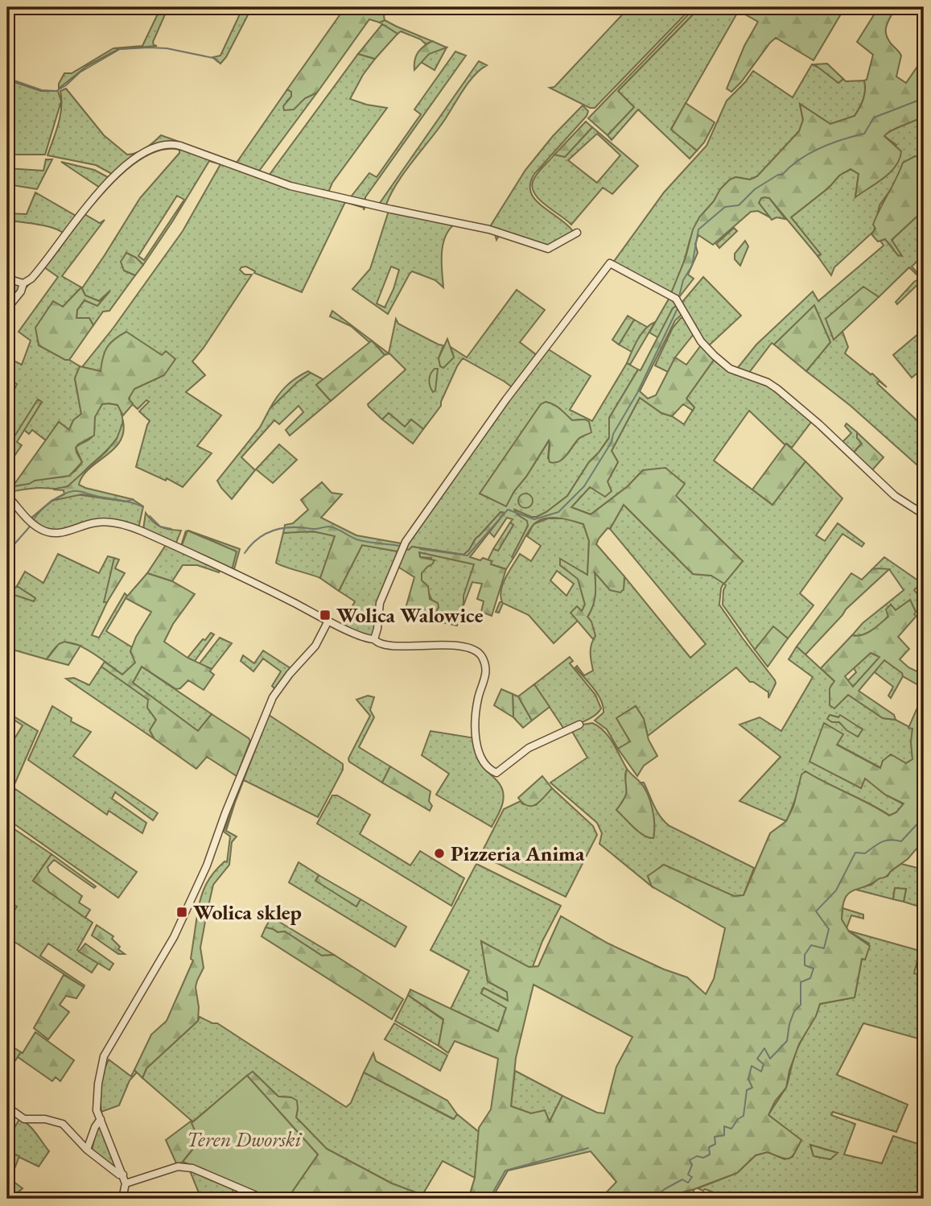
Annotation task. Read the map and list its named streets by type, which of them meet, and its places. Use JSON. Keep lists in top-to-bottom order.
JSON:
{
  "parks": ["Teren Dworski"],
  "places": {
    "transit": ["Wolica Walowice", "Wolica sklep"],
    "other": ["Pizzeria Anima"]
  }
}
